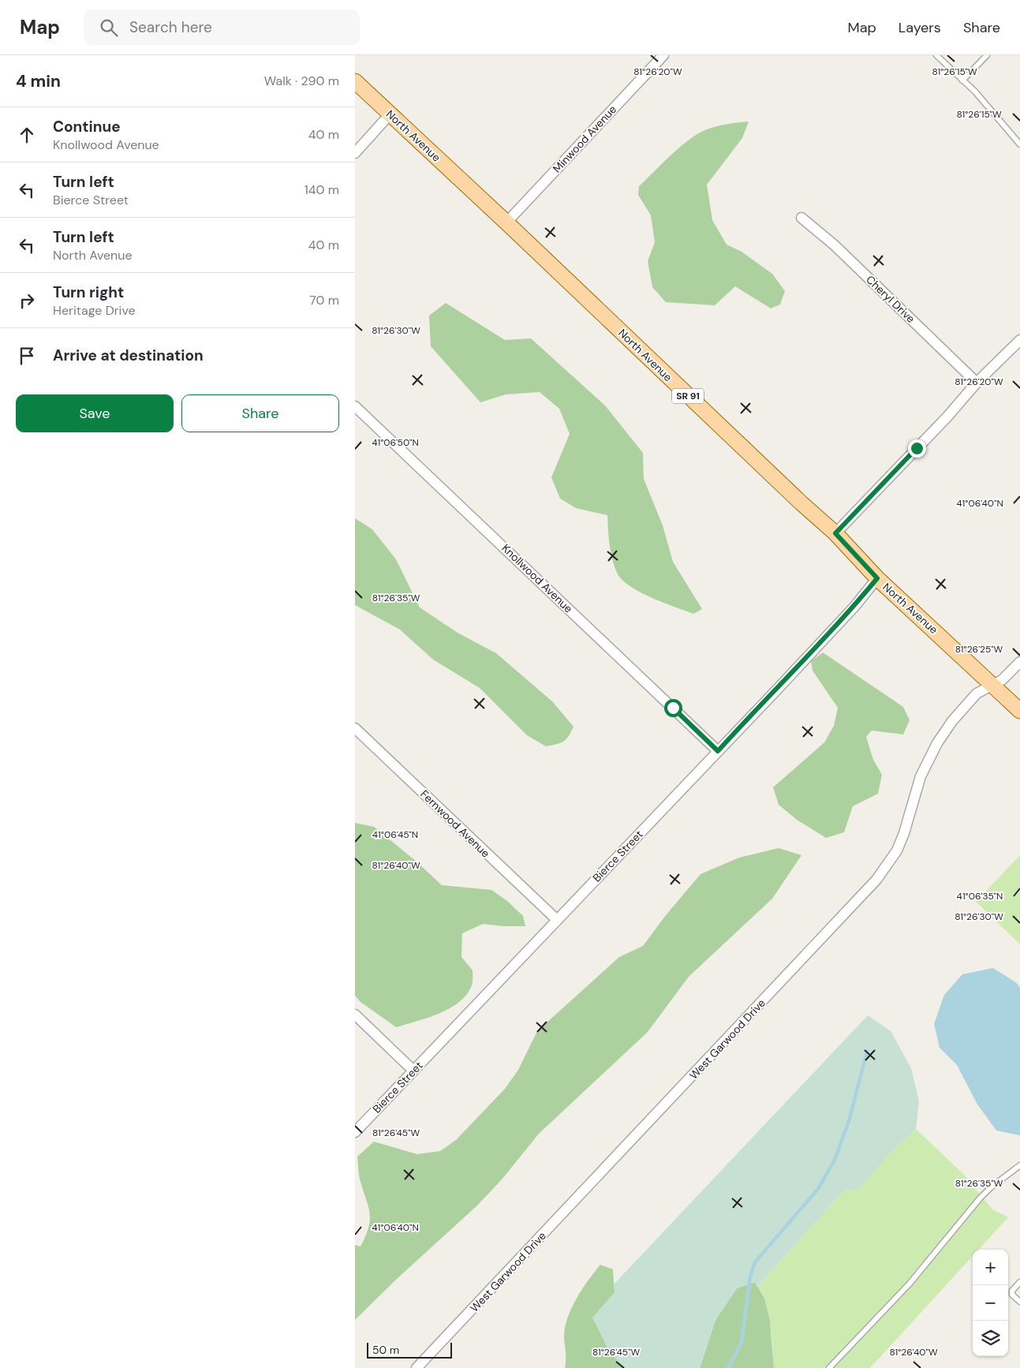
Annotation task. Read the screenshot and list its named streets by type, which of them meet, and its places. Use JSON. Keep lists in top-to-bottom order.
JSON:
{
  "streets": {
    "main road": ["North Avenue", "SR 91"],
    "street": [
      "Minwood Avenue",
      "Cheryl Drive",
      "Knollwood Avenue",
      "Fernwood Avenue",
      "Bierce Street",
      "West Garwood Drive"
    ]
  },
  "crossings": [
    ["North Avenue", "Minwood Avenue"],
    ["North Avenue", "Bierce Street"],
    ["North Avenue", "West Garwood Drive"],
    ["Knollwood Avenue", "Bierce Street"],
    ["Fernwood Avenue", "Bierce Street"]
  ],
  "scale_bar": "50 m",
  "page": {
    "header": "Map",
    "search": "Search here",
    "nav": ["Map", "Layers", "Share"],
    "heading": ["4 min", "Walk · 290 m"],
    "list": [
      ["Continue", "Knollwood Avenue", "40 m"],
      ["Turn left", "Bierce Street", "140 m"],
      ["Turn left", "North Avenue", "40 m"],
      ["Turn right", "Heritage Drive", "70 m"],
      "Arrive at destination"
    ],
    "buttons": ["Save", "Share"],
    "map_buttons": ["+", "−"],
    "scale": "50 m"
  },
  "coordinates": [
    "81°26'20\"W",
    "81°26'15\"W",
    "81°26'30\"W",
    "41°06'50\"N",
    "41°06'40\"N",
    "81°26'35\"W",
    "81°26'25\"W",
    "41°06'45\"N",
    "81°26'40\"W",
    "41°06'35\"N",
    "81°26'45\"W"
  ]
}
